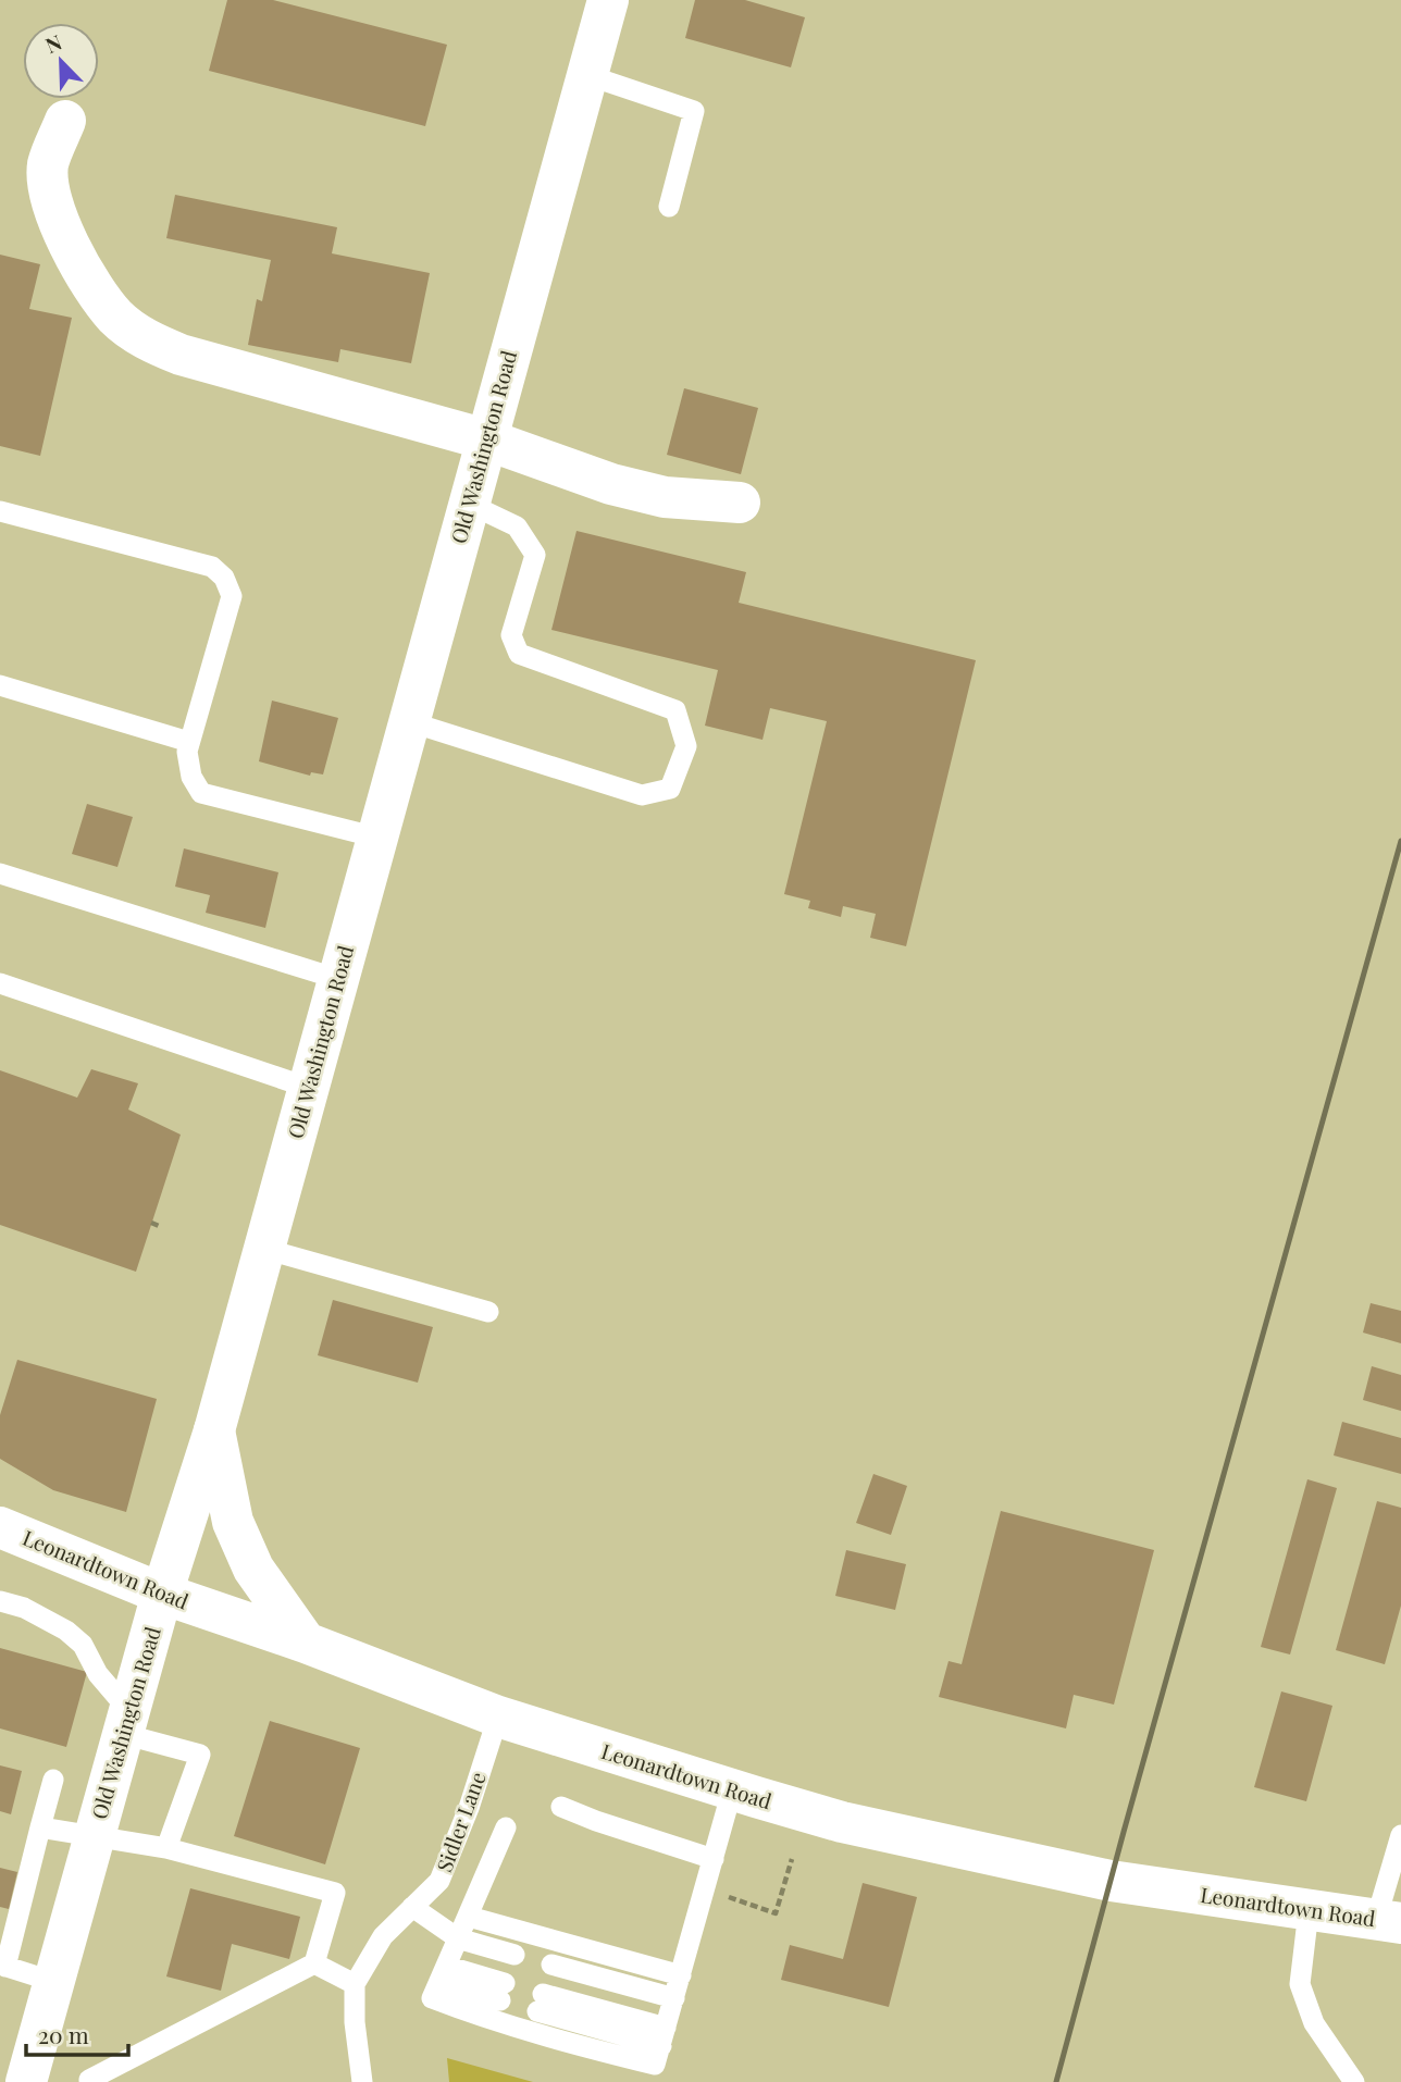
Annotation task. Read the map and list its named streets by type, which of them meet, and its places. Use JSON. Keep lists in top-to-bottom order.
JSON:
{
  "streets": {
    "main road": ["Old Washington Road", "Leonardtown Road"],
    "lane": ["Sidler Lane"]
  },
  "crossings": [
    ["Old Washington Road", "Leonardtown Road"],
    ["Leonardtown Road", "Sidler Lane"]
  ],
  "scale_bar": "20 m",
  "north": "top left"
}
